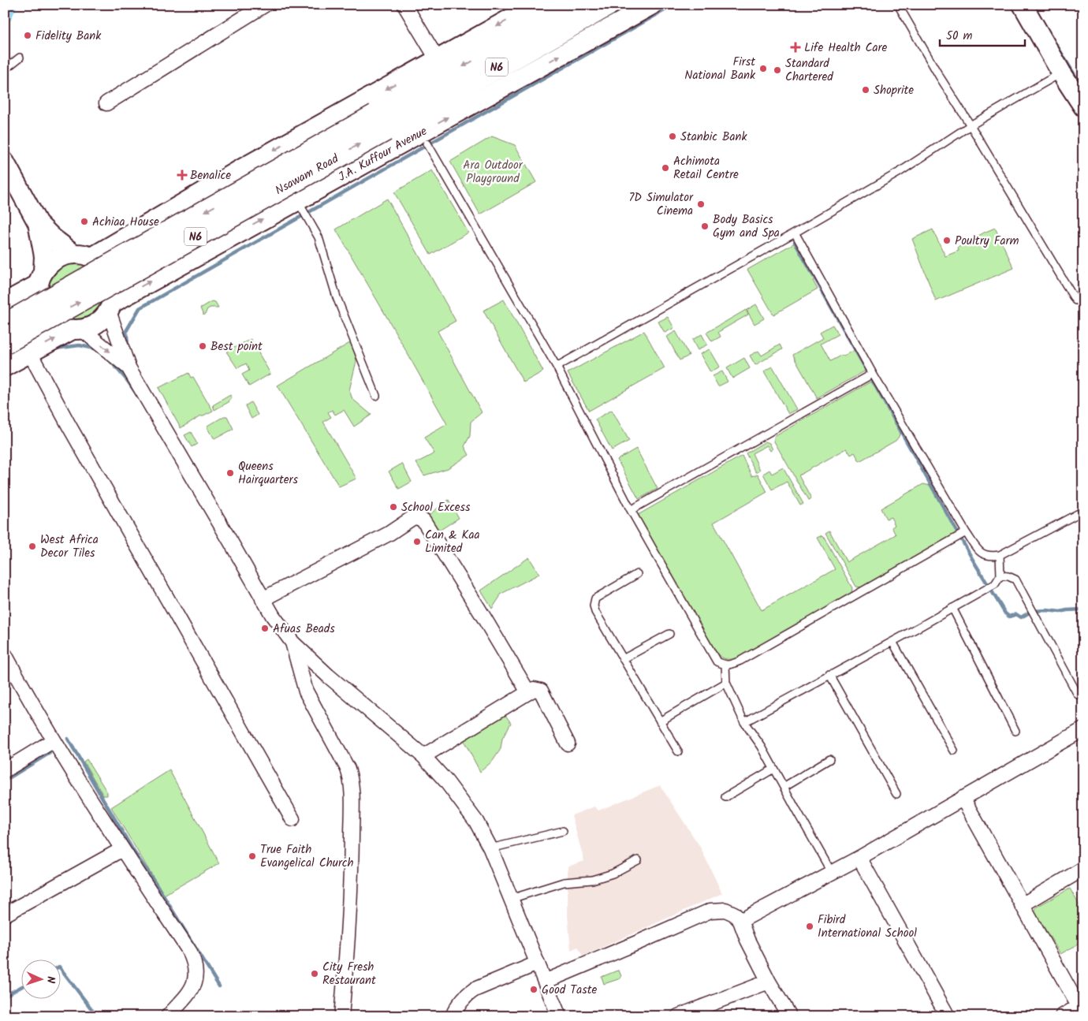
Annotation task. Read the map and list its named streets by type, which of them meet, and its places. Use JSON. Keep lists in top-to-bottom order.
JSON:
{
  "streets": {
    "highway": ["N6", "Nsawam Road"],
    "main road": ["J.A. Kuffour Avenue"]
  },
  "parks": ["Ara Outdoor Playground"],
  "places": {
    "other": [
      "Fidelity Bank",
      "First National Bank",
      "Standard Chartered",
      "Shoprite",
      "Stanbic Bank",
      "Achimota Retail Centre",
      "7D Simulator Cinema",
      "Achiaa House",
      "Body Basics Gym and Spa",
      "Poultry Farm",
      "Best point",
      "Queens Hairquarters",
      "School Excess",
      "Can & Kaa Limited",
      "West Africa Decor Tiles",
      "Afuas Beads",
      "True Faith Evangelical Church",
      "Fibird International School",
      "City Fresh Restaurant",
      "Good Taste"
    ],
    "health": ["Life Health Care", "Benalice"]
  },
  "scale_bar": "50 m",
  "north": "right"
}
